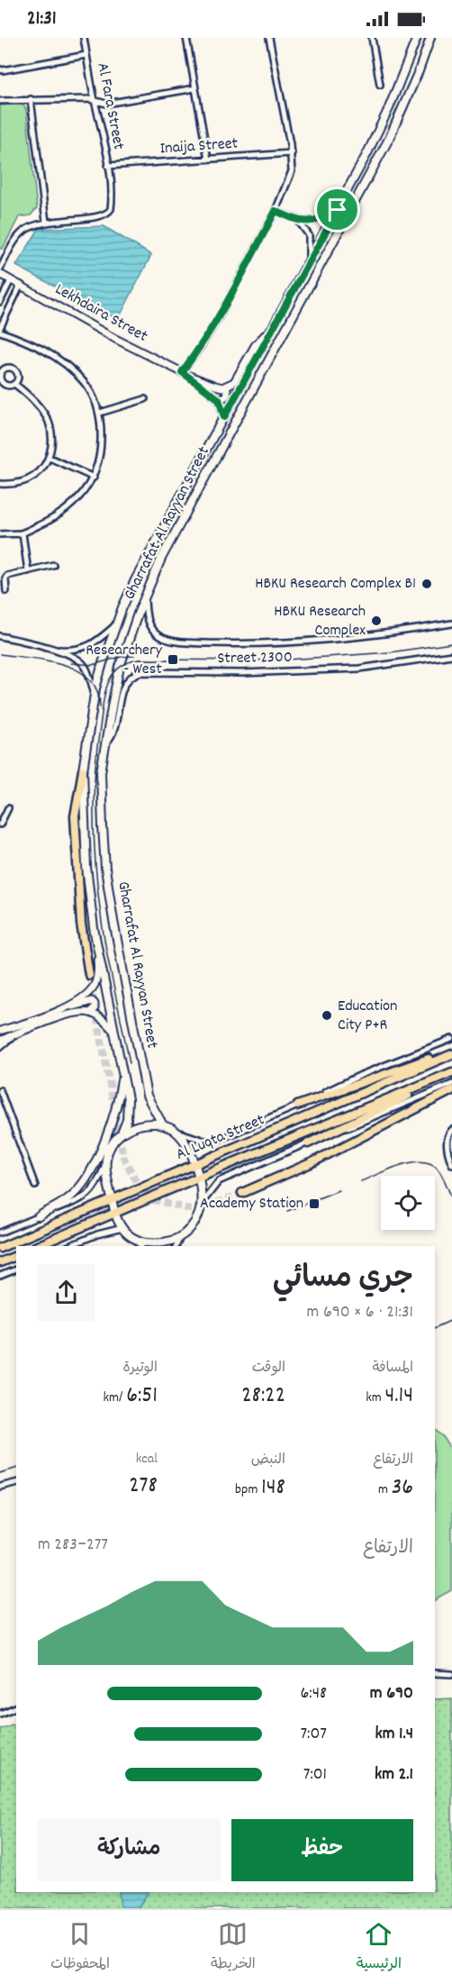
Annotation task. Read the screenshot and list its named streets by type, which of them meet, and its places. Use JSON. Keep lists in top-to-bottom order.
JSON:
{
  "streets": {
    "main road": ["Gharrafat Al Rayyan Street", "Al Luqta Street"],
    "street": [
      "Al Fara Street",
      "Inaija Street",
      "Lekhdaira Street",
      "Street 2300"
    ]
  },
  "crossings": [
    ["Al Fara Street", "Inaija Street"],
    ["Gharrafat Al Rayyan Street", "Street 2300"]
  ],
  "places": {
    "other": ["HBKU Research Complex B1", "HBKU Research Complex", "Education City P+R"],
    "transit": ["Researchery - West", "Academy Station"]
  },
  "page": {
    "status": "21:31",
    "heading": ["جري مسائي", "21:31 · 6 × 690 m"],
    "stats": [
      ["المسافة", "4.14 km"],
      ["الوقت", "28:22"],
      ["الوتيرة", "6:51 /km"],
      ["الارتفاع", "36 m"],
      ["النبض", "148 bpm"],
      ["kcal", "278"]
    ],
    "chart": ["الارتفاع", "277–283 m"],
    "list": [
      {
        "name": "690 m",
        "note": "6:48"
      },
      {
        "name": "1.4 km",
        "note": "7:07"
      },
      {
        "name": "2.1 km",
        "note": "7:01"
      }
    ],
    "buttons": ["حفظ", "مشاركة"],
    "tabs": ["الرئيسية", "الخريطة", "المحفوظات"]
  }
}
